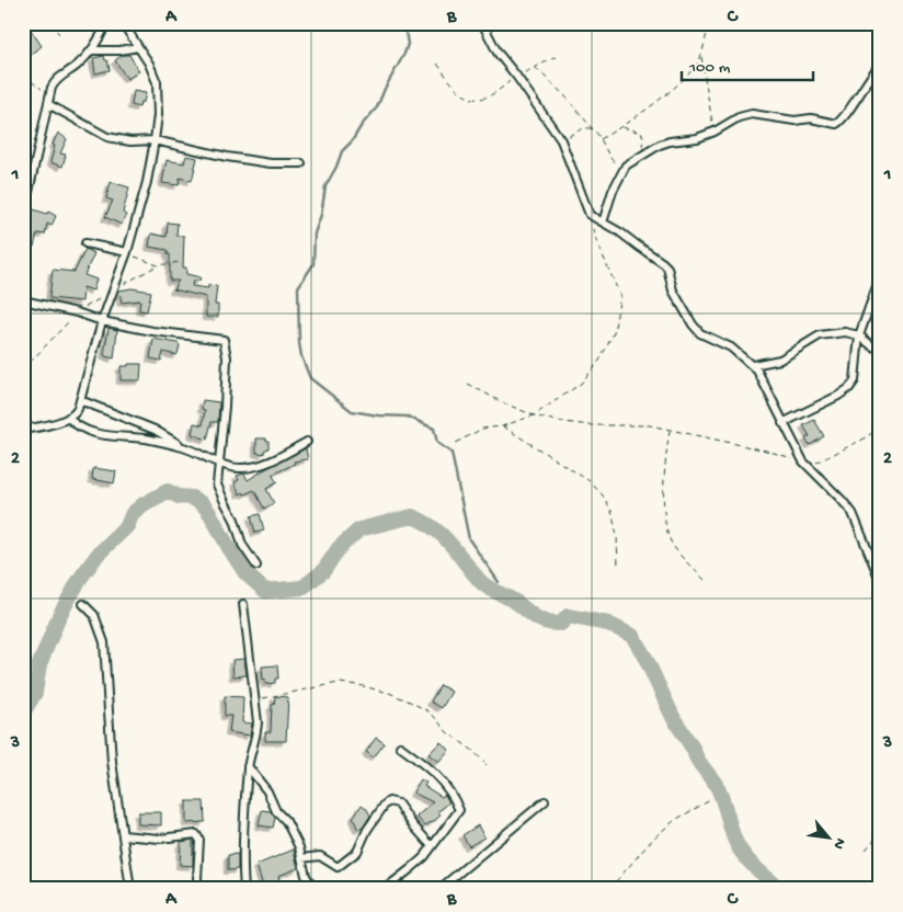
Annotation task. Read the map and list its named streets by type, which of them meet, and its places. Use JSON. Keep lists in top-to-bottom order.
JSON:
{
  "scale_bar": "100 m",
  "north": "bottom right",
  "grid": {
    "columns": ["A", "B", "C"],
    "rows": ["1", "2", "3"]
  }
}
